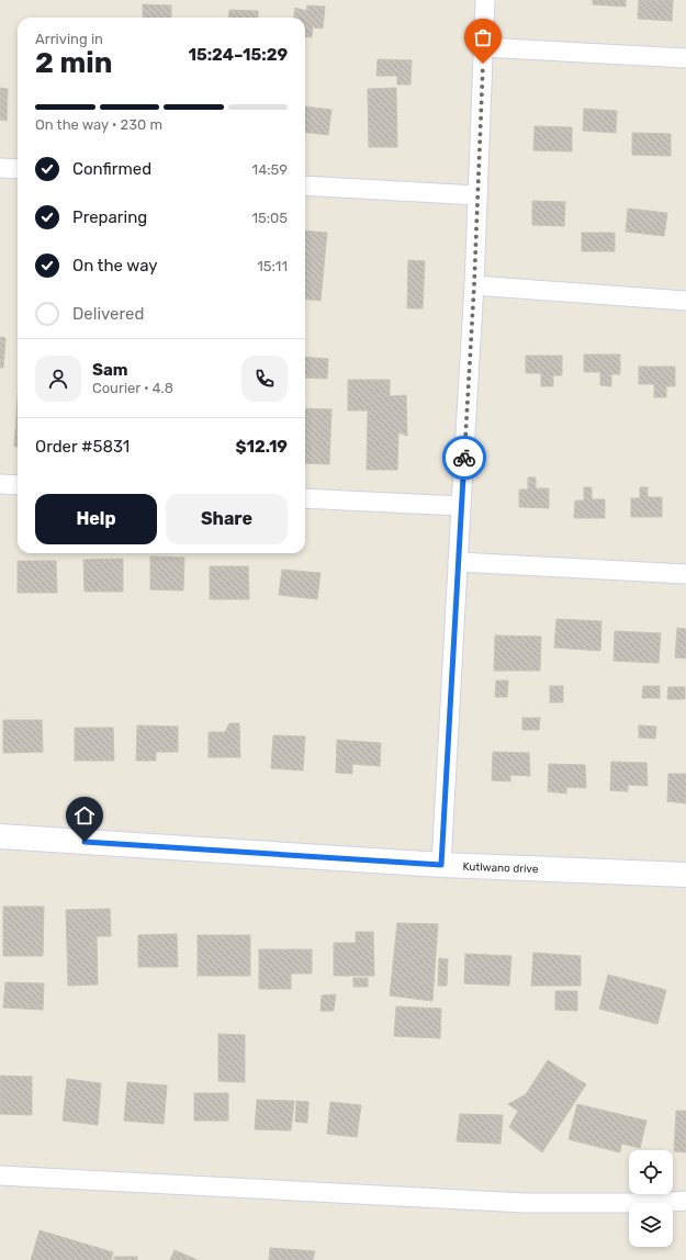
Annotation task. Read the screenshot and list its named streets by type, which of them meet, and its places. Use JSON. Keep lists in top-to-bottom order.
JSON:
{
  "streets": {
    "street": ["Kutlwano drive"]
  },
  "page": {
    "heading": ["2 min", "Arriving in", "15:24–15:29"],
    "panel": [
      "Sam",
      "Courier · 4.8",
      "Order #5831",
      "$12.19"
    ],
    "bar": "On the way · 230 m",
    "list": [
      ["Confirmed", "14:59"],
      ["Preparing", "15:05"],
      ["On the way", "15:11"],
      "Delivered"
    ],
    "buttons": ["Help", "Share"]
  }
}
